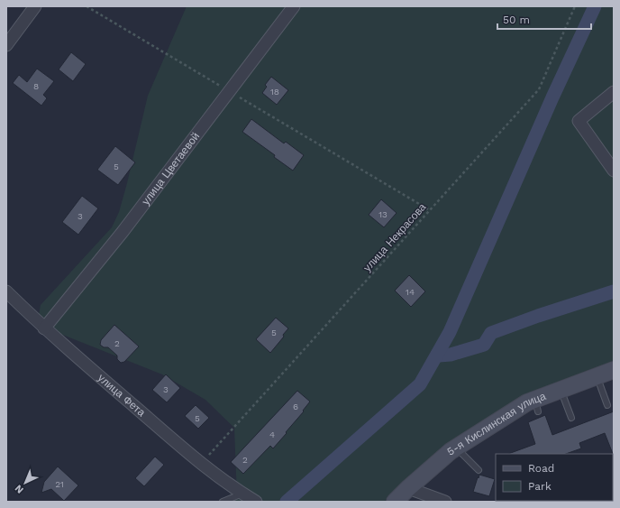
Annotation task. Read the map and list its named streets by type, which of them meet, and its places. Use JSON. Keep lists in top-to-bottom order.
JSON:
{
  "streets": {
    "street": ["улица Цветаевой", "улица Фета", "5-я Кислинская улица"],
    "path": ["улица Некрасова"]
  },
  "crossings": [
    ["улица Цветаевой", "улица Фета"],
    ["улица Некрасова", "улица Фета"]
  ],
  "house_numbers": [
    "8",
    "18",
    "5",
    "13",
    "3",
    "14",
    "5",
    "2",
    "3",
    "6",
    "5",
    "4",
    "2",
    "21"
  ],
  "legend": ["Road", "Park"],
  "scale_bar": "50 m",
  "north": "bottom left"
}
